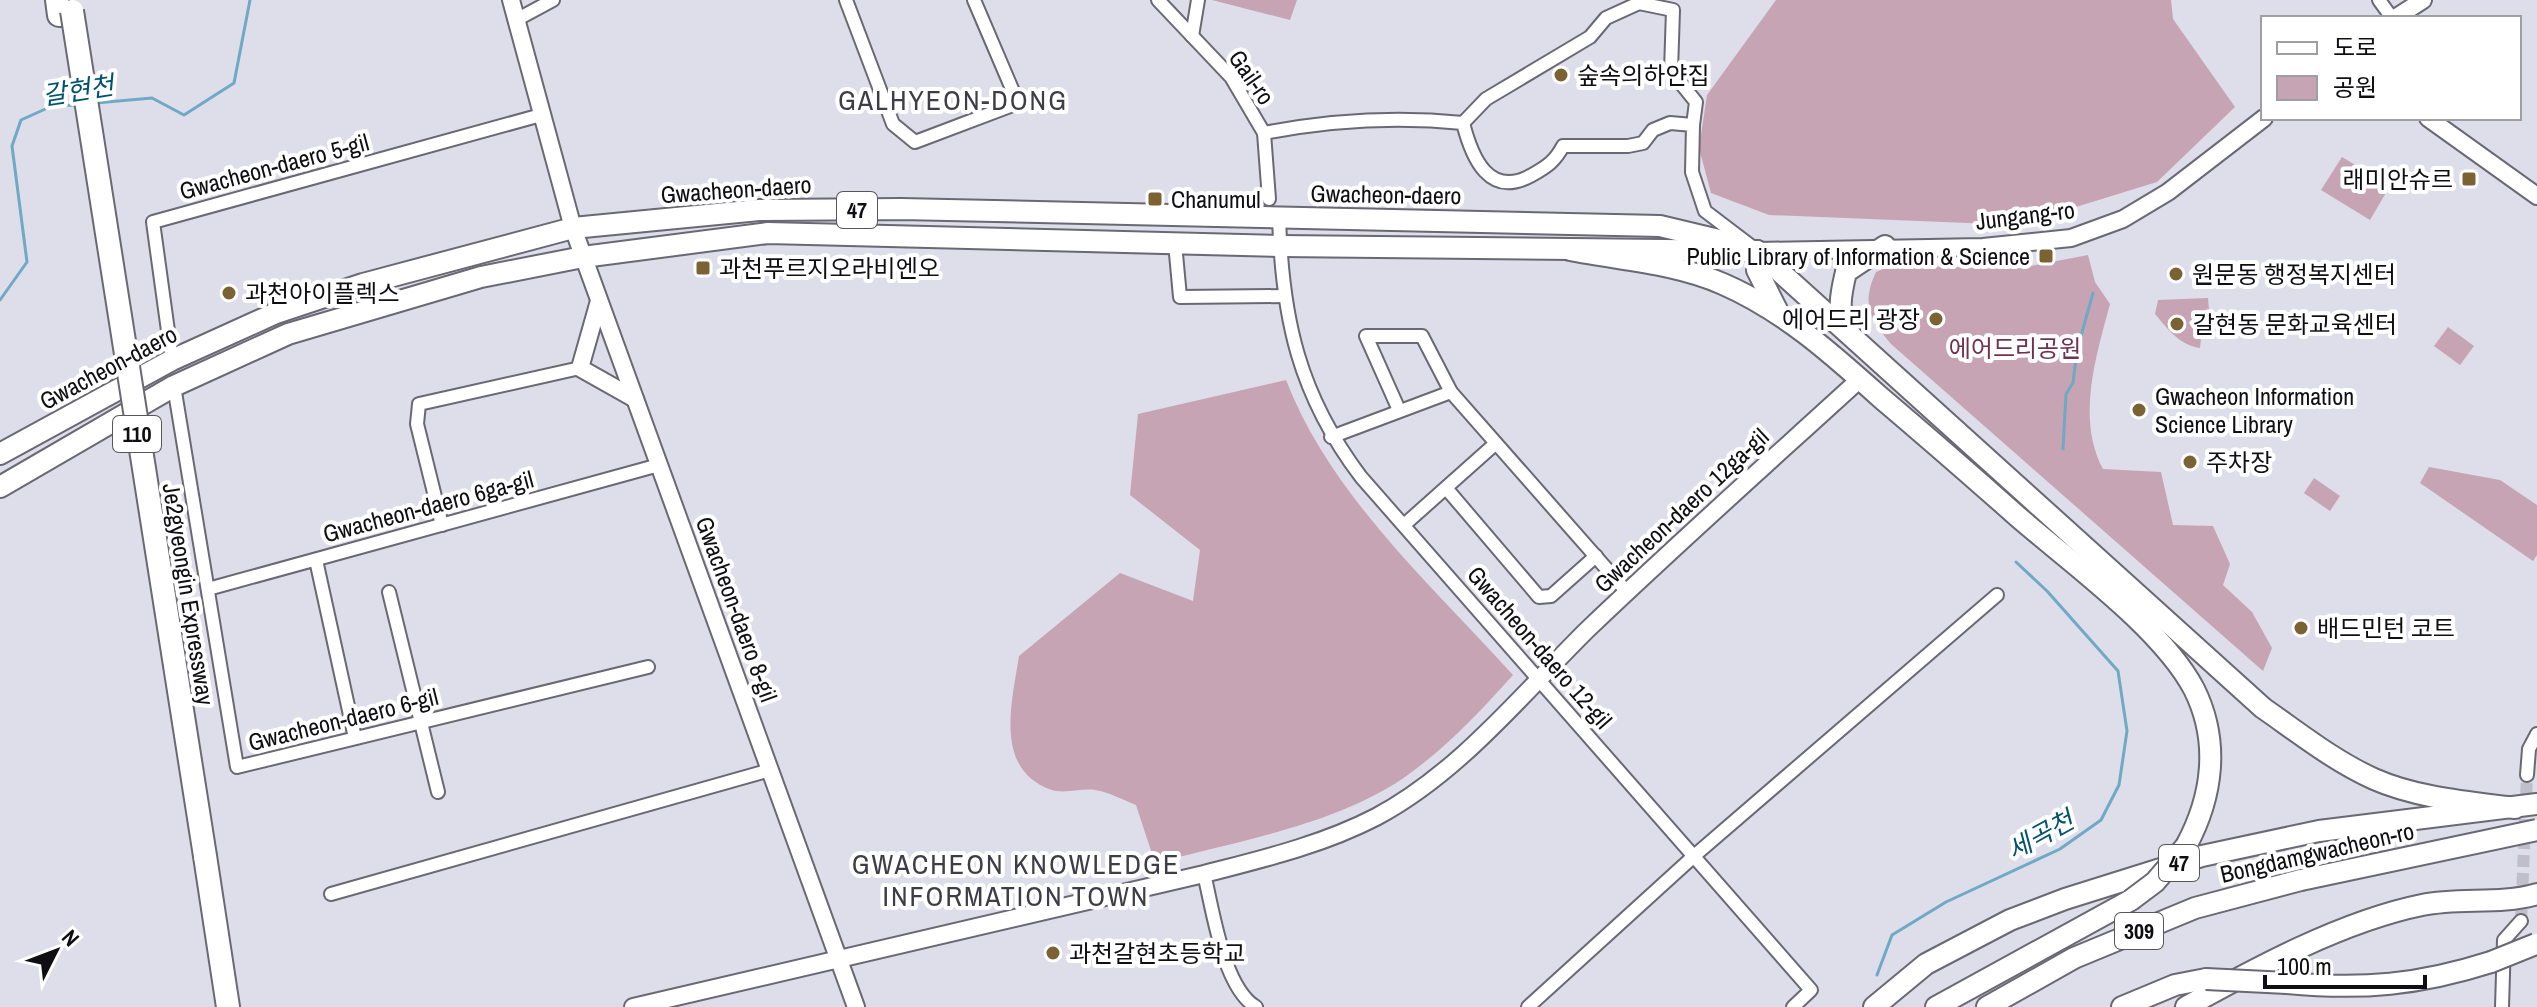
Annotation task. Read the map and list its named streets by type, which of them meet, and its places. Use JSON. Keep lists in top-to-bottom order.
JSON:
{
  "streets": {
    "highway": ["110", "Je2gyeongin Expressway"],
    "main road": [
      "Gwacheon-daero",
      "47",
      "Bongdamgwacheon-ro",
      "309"
    ],
    "street": [
      "Gail-ro",
      "Gwacheon-daero 5-gil",
      "Jungang-ro",
      "Gwacheon-daero 6ga-gil",
      "Gwacheon-daero 12ga-gil",
      "Gwacheon-daero 8-gil",
      "Gwacheon-daero 12-gil",
      "Gwacheon-daero 6-gil"
    ]
  },
  "crossings": [
    ["Gail-ro", "Gwacheon-daero"],
    ["Gail-ro", "Gwacheon-daero 12-gil"],
    ["Gwacheon-daero 5-gil", "Gwacheon-daero"],
    ["Gwacheon-daero 5-gil", "Gwacheon-daero 8-gil"],
    ["Gwacheon-daero", "47"],
    ["Gwacheon-daero", "Jungang-ro"],
    ["Gwacheon-daero", "Gwacheon-daero 8-gil"],
    ["Gwacheon-daero", "Gwacheon-daero 12-gil"],
    ["Gwacheon-daero", "Gwacheon-daero 6-gil"],
    ["47", "Jungang-ro"],
    ["Gwacheon-daero 6ga-gil", "Gwacheon-daero 8-gil"],
    ["Gwacheon-daero 6ga-gil", "Gwacheon-daero 6-gil"],
    ["Gwacheon-daero 12ga-gil", "Gwacheon-daero 8-gil"],
    ["Gwacheon-daero 12ga-gil", "Gwacheon-daero 12-gil"]
  ],
  "districts": ["GALHYEON-DONG", "GWACHEON KNOWLEDGE INFORMATION TOWN"],
  "water": ["갈현천", "세곡천"],
  "parks": ["에어드리공원"],
  "places": {
    "other": [
      "숲속의하얀집",
      "원문동 행정복지센터",
      "과천아이플렉스",
      "에어드리 광장",
      "갈현동 문화교육센터",
      "Gwacheon Information Science Library",
      "주차장",
      "배드민턴 코트",
      "과천갈현초등학교"
    ],
    "transit": [
      "래미안슈르",
      "Chanumul",
      "Public Library of Information & Science",
      "과천푸르지오라비엔오"
    ]
  },
  "legend": ["도로", "공원"],
  "scale_bar": "100 m",
  "north": "top right"
}
